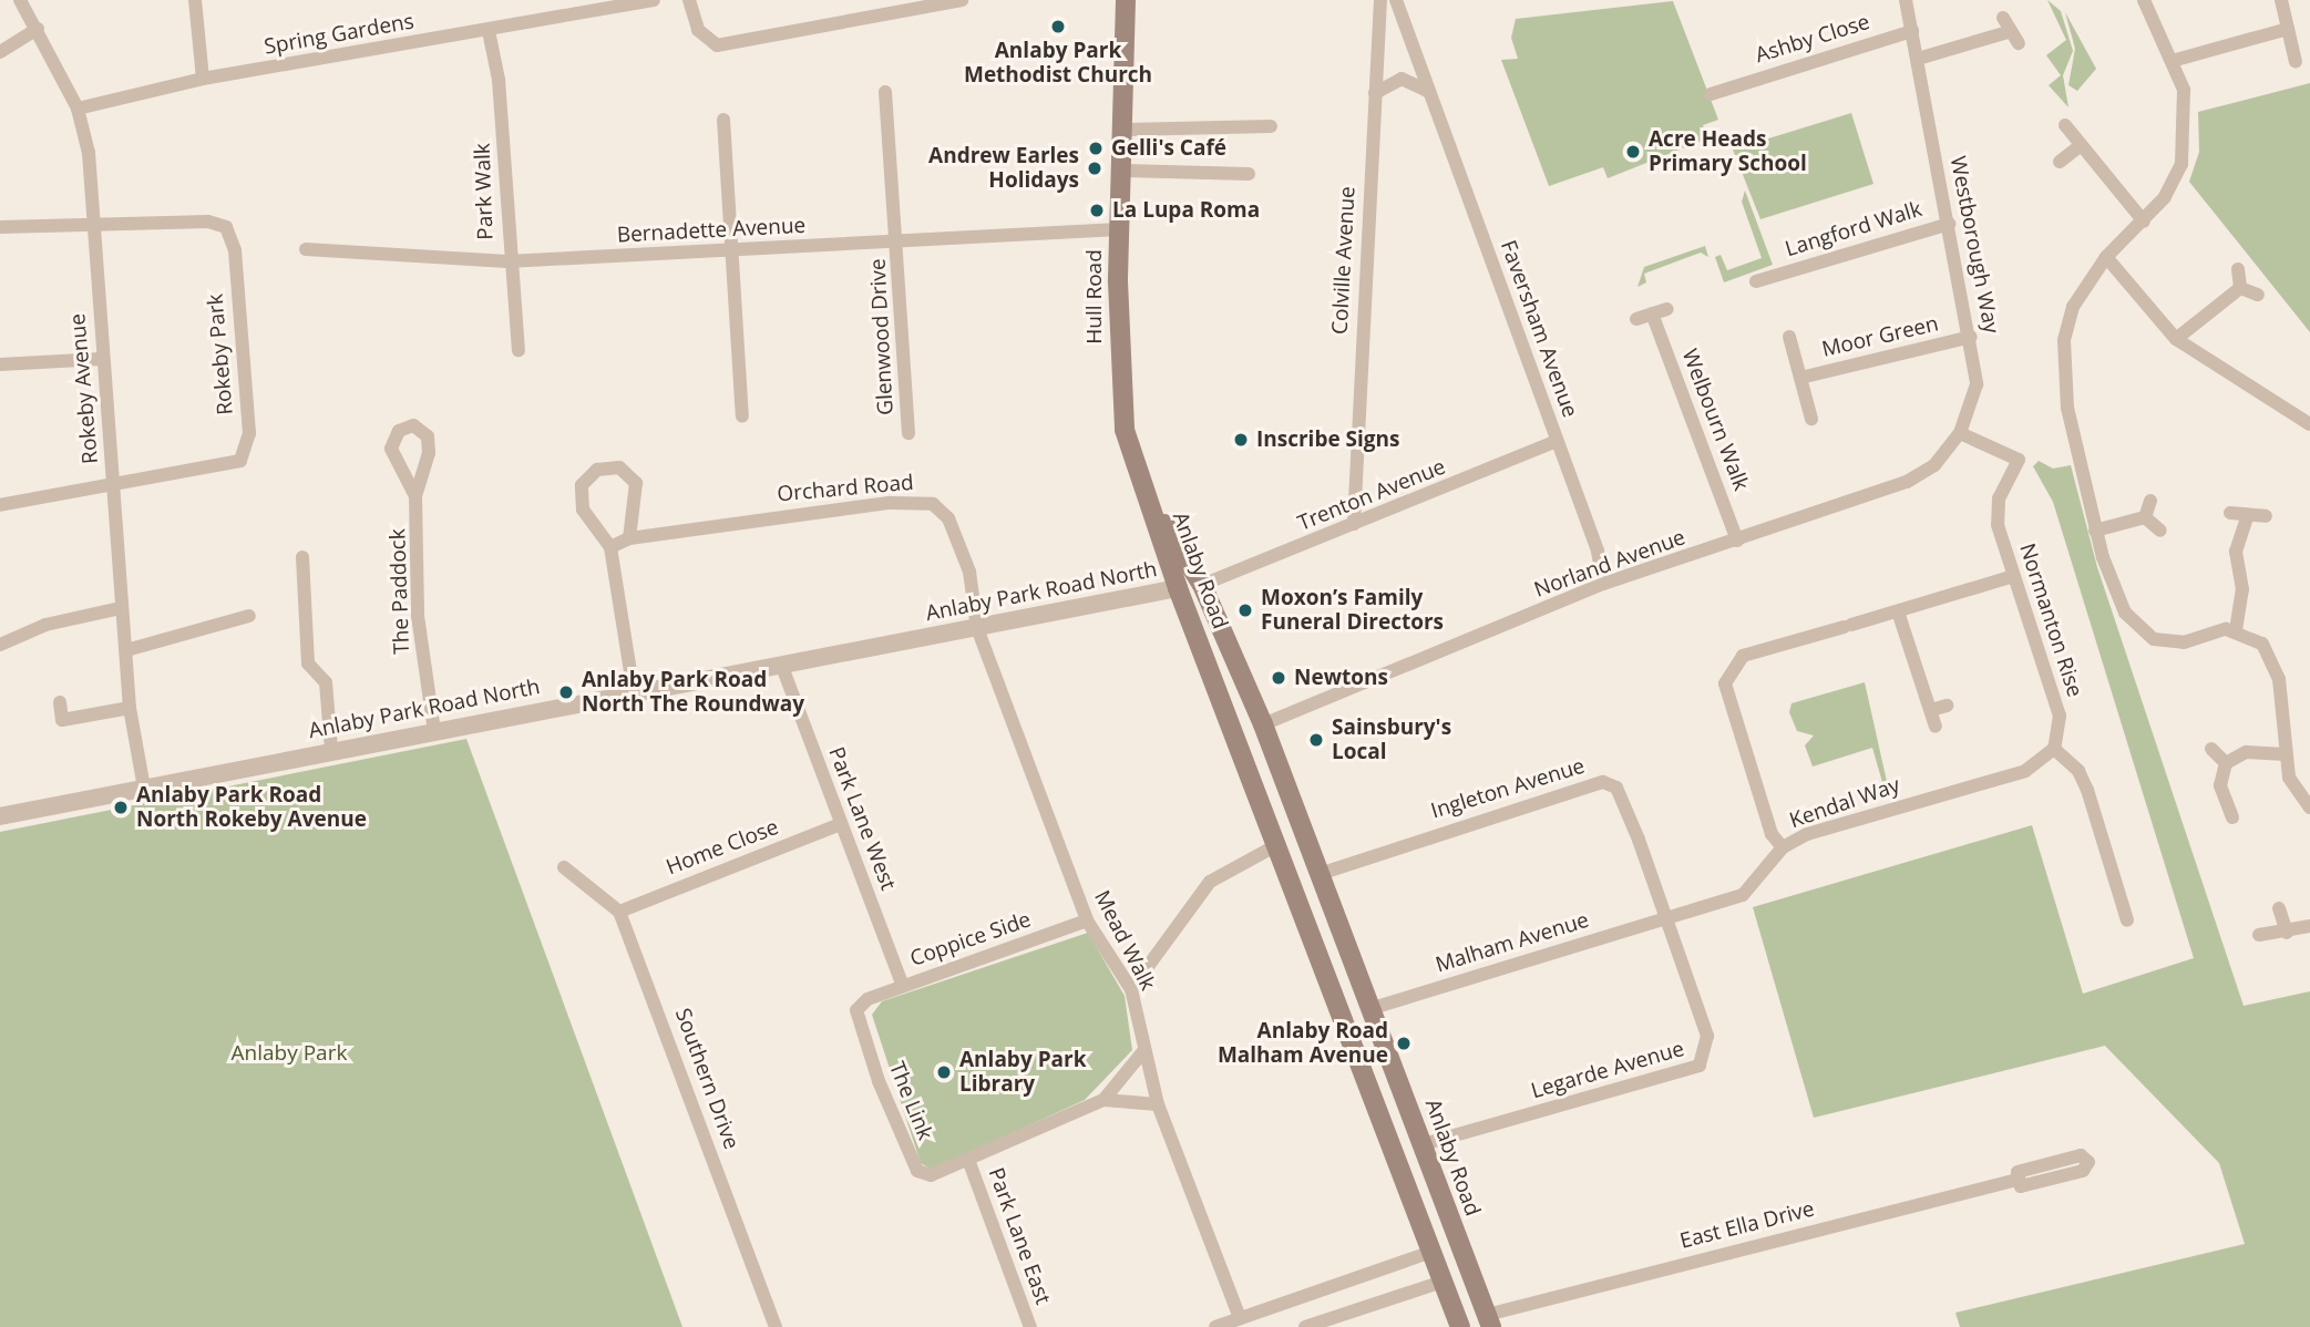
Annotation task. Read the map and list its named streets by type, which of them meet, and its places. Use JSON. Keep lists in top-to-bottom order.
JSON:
{
  "streets": {
    "main road": ["Hull Road", "Anlaby Road"],
    "street": [
      "Spring Gardens",
      "Ashby Close",
      "Park Walk",
      "Langford Walk",
      "Bernadette Avenue",
      "Westborough Way",
      "Colville Avenue",
      "Faversham Avenue",
      "Glenwood Drive",
      "Moor Green",
      "Rokeby Park",
      "Rokeby Avenue",
      "Welbourn Walk",
      "Orchard Road",
      "Trenton Avenue",
      "Norland Avenue",
      "The Paddock",
      "Anlaby Park Road North",
      "Normanton Rise",
      "Ingleton Avenue",
      "Kendal Way",
      "Park Lane West",
      "Home Close",
      "Coppice Side",
      "Mead Walk",
      "Malham Avenue",
      "Legarde Avenue",
      "Southern Drive",
      "The Link",
      "East Ella Drive",
      "Park Lane East"
    ]
  },
  "crossings": [
    ["Spring Gardens", "Park Walk"],
    ["Spring Gardens", "Rokeby Avenue"],
    ["Ashby Close", "Westborough Way"],
    ["Park Walk", "Bernadette Avenue"],
    ["Langford Walk", "Westborough Way"],
    ["Bernadette Avenue", "Hull Road"],
    ["Bernadette Avenue", "Glenwood Drive"],
    ["Westborough Way", "Moor Green"],
    ["Westborough Way", "Norland Avenue"],
    ["Westborough Way", "Normanton Rise"],
    ["Colville Avenue", "Trenton Avenue"],
    ["Hull Road", "Anlaby Road"],
    ["Faversham Avenue", "Trenton Avenue"],
    ["Faversham Avenue", "Norland Avenue"],
    ["Rokeby Park", "Rokeby Avenue"],
    ["Rokeby Avenue", "Anlaby Park Road North"],
    ["Welbourn Walk", "Norland Avenue"],
    ["Orchard Road", "Anlaby Park Road North"],
    ["Orchard Road", "Mead Walk"],
    ["Trenton Avenue", "Anlaby Road"],
    ["Norland Avenue", "Anlaby Road"],
    ["Norland Avenue", "Normanton Rise"],
    ["Anlaby Road", "Anlaby Park Road North"],
    ["Anlaby Road", "Ingleton Avenue"],
    ["Anlaby Road", "Malham Avenue"],
    ["Anlaby Road", "Legarde Avenue"],
    ["Anlaby Road", "East Ella Drive"],
    ["The Paddock", "Anlaby Park Road North"],
    ["Anlaby Park Road North", "Park Lane West"],
    ["Anlaby Park Road North", "Mead Walk"],
    ["Normanton Rise", "Kendal Way"],
    ["Ingleton Avenue", "Kendal Way"],
    ["Ingleton Avenue", "Malham Avenue"],
    ["Ingleton Avenue", "Legarde Avenue"],
    ["Kendal Way", "Malham Avenue"],
    ["Kendal Way", "Legarde Avenue"],
    ["Park Lane West", "Home Close"],
    ["Park Lane West", "Coppice Side"],
    ["Home Close", "Southern Drive"],
    ["Coppice Side", "Mead Walk"],
    ["Coppice Side", "The Link"],
    ["Malham Avenue", "Legarde Avenue"],
    ["The Link", "Park Lane East"]
  ],
  "parks": ["Anlaby Park"],
  "places": [
    "Anlaby Park Methodist Church",
    "Gelli's Café",
    "Acre Heads Primary School",
    "Andrew Earles Holidays",
    "La Lupa Roma",
    "Inscribe Signs",
    "Moxon’s Family Funeral Directors",
    "Newtons",
    "Anlaby Park Road North The Roundway",
    "Sainsbury's Local",
    "Anlaby Park Road North Rokeby Avenue",
    "Anlaby Road Malham Avenue",
    "Anlaby Park Library"
  ]
}
